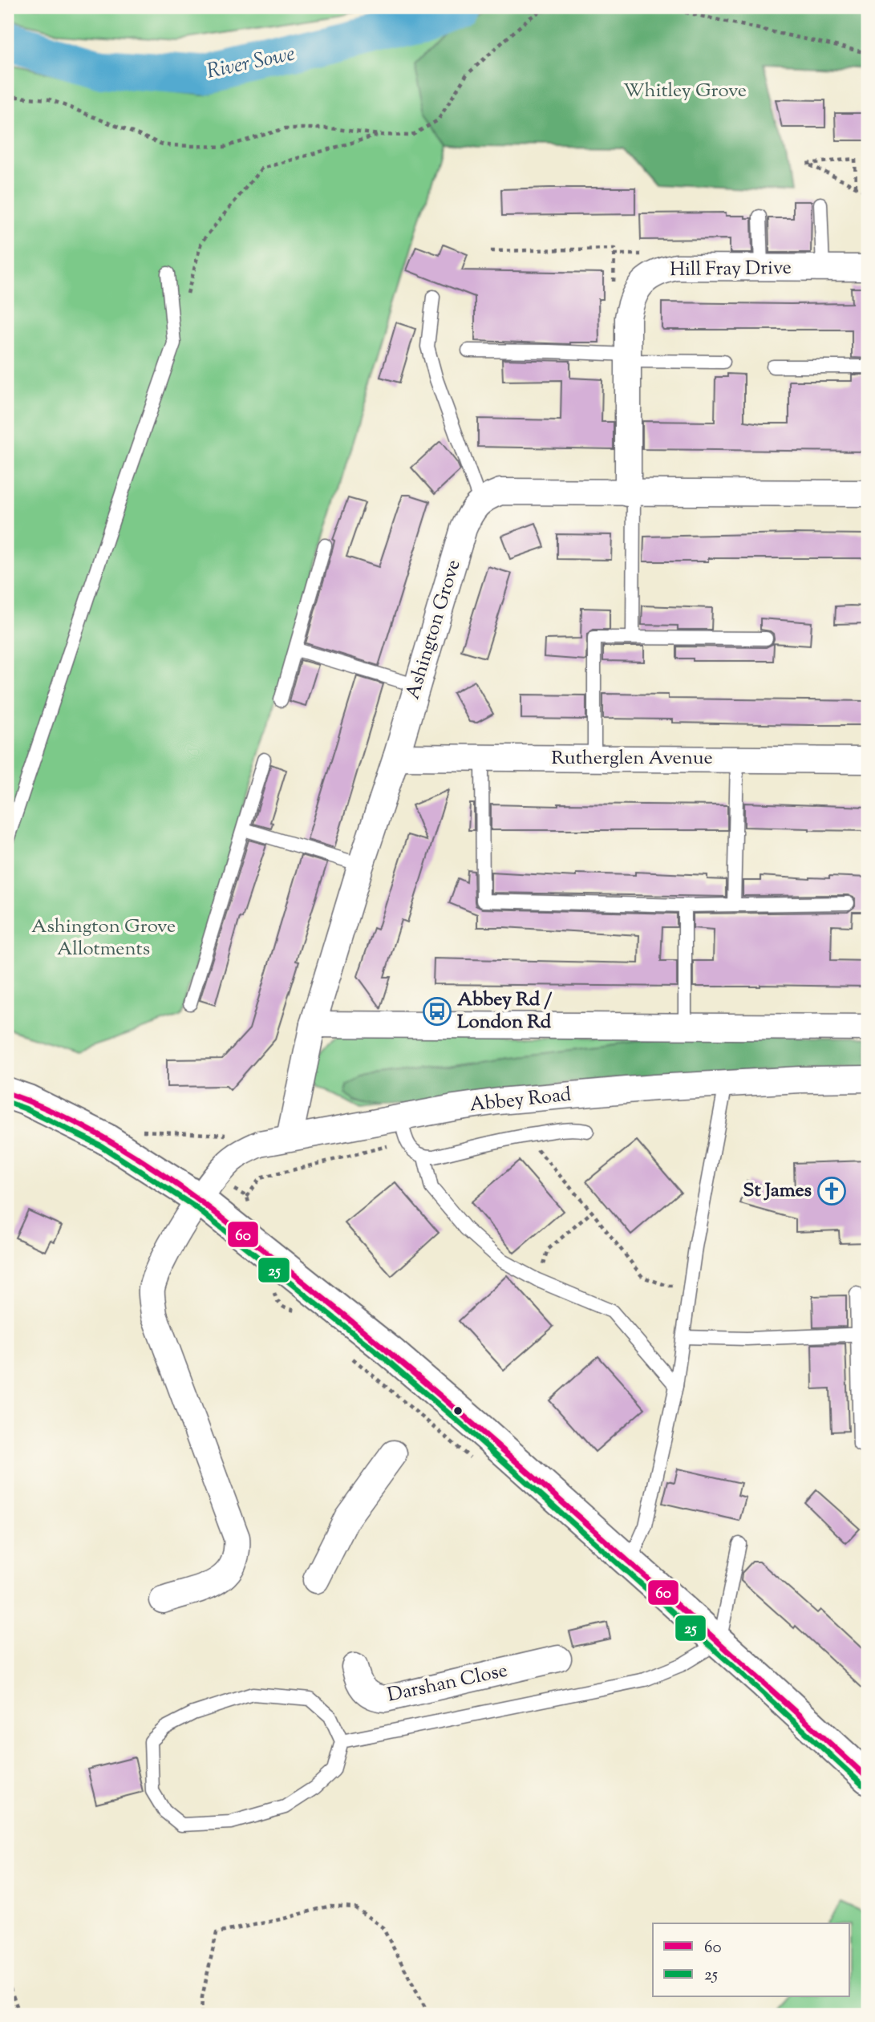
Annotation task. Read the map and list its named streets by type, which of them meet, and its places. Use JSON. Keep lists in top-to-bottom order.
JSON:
{
  "streets": {
    "street": [
      "Hill Fray Drive",
      "Ashington Grove",
      "Rutherglen Avenue",
      "Abbey Road",
      "Darshan Close"
    ]
  },
  "crossings": [
    ["Ashington Grove", "Rutherglen Avenue"],
    ["Ashington Grove", "Abbey Road"]
  ],
  "water": ["River Sowe"],
  "parks": ["Whitley Grove", "Ashington Grove Allotments"],
  "places": {
    "bus stop": ["Abbey Rd / London Rd"],
    "church": ["St James"]
  },
  "lines": ["transit line 60", "transit line 25"],
  "legend": ["60", "25"]
}
